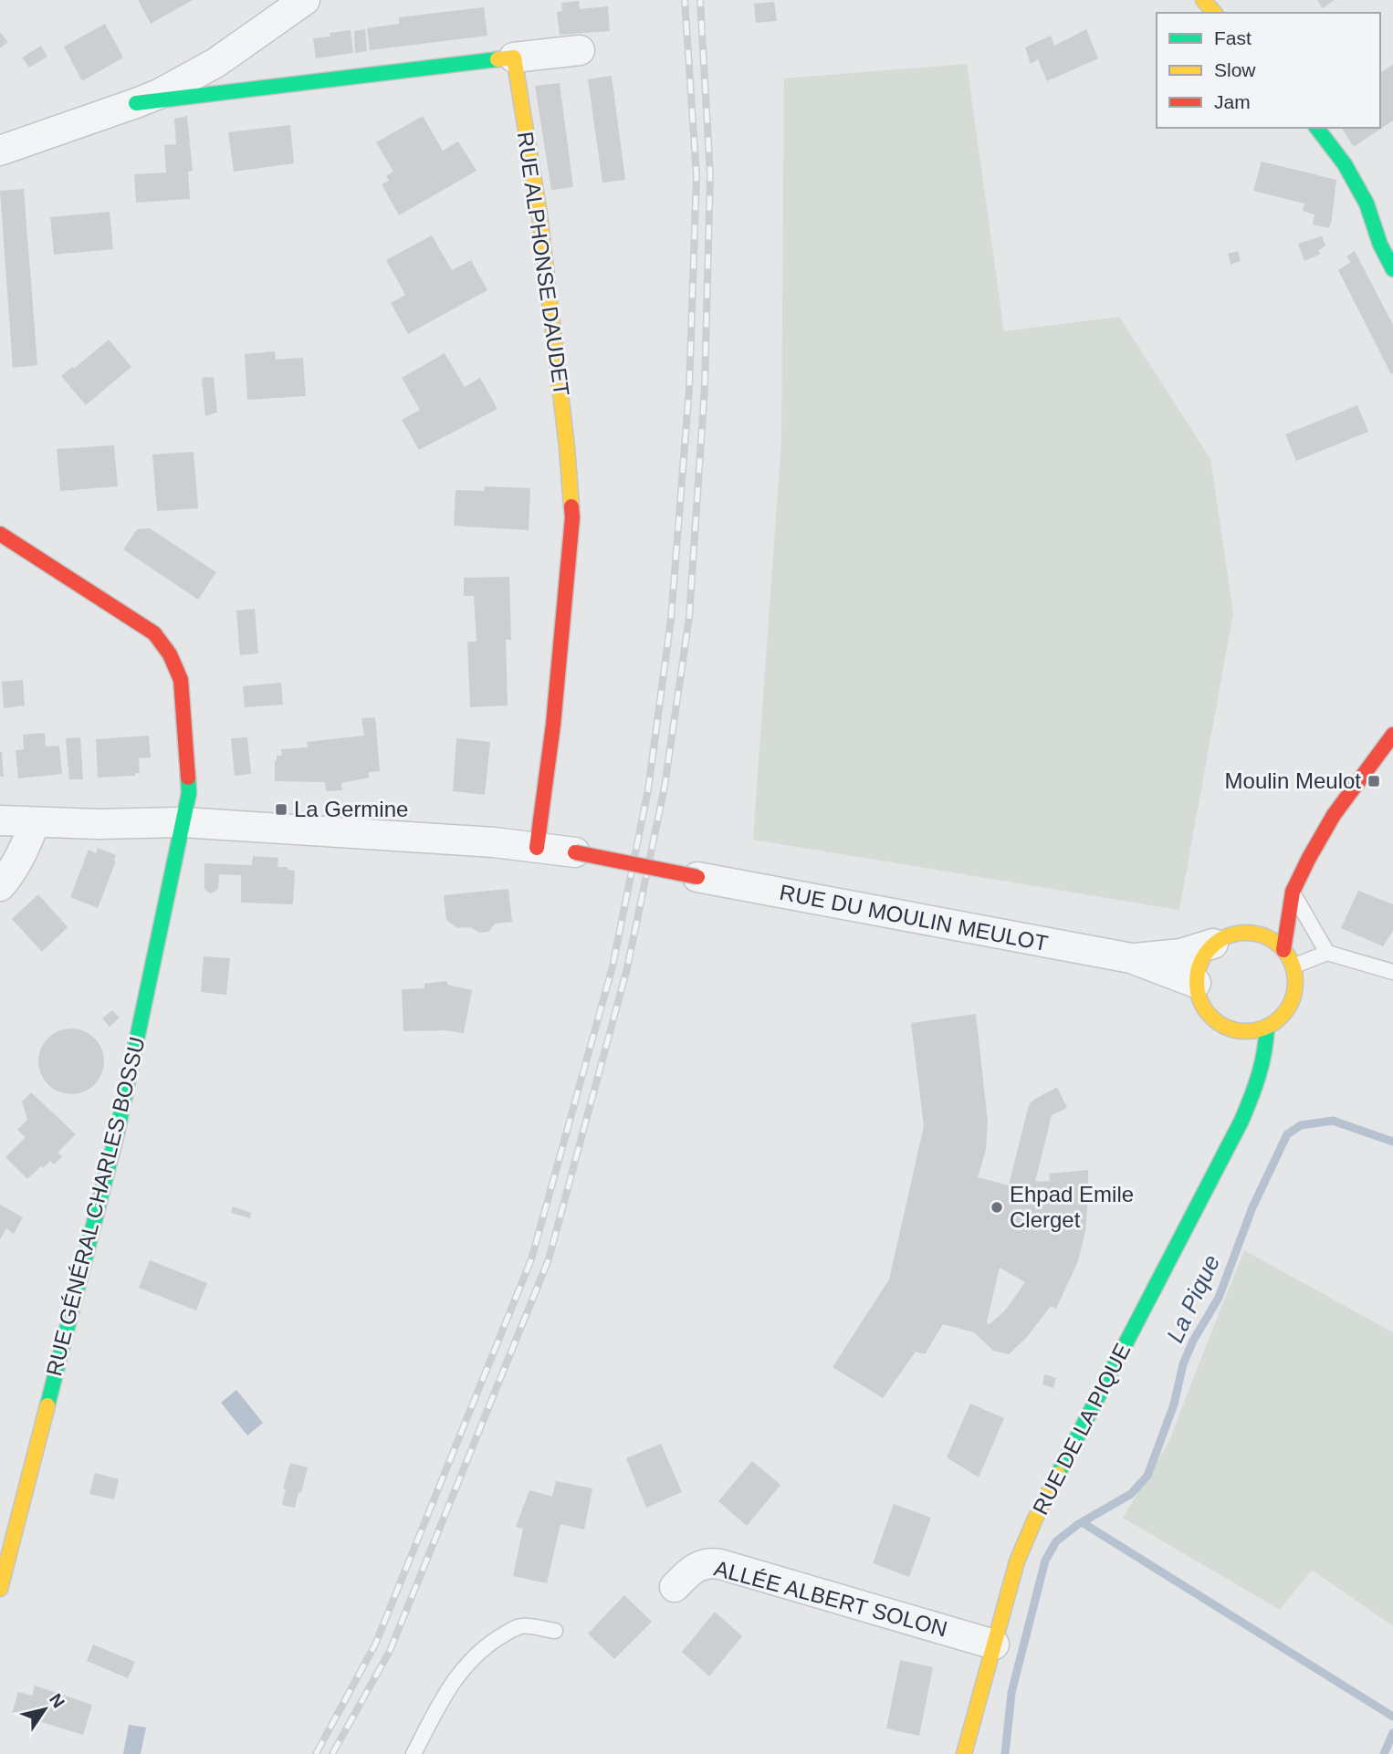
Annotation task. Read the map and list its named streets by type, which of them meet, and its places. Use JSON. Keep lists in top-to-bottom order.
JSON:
{
  "streets": {
    "street": [
      "RUE ALPHONSE DAUDET",
      "RUE DU MOULIN MEULOT",
      "RUE GÉNÉRAL CHARLES BOSSU",
      "RUE DE LA PIQUE",
      "ALLÉE ALBERT SOLON"
    ]
  },
  "crossings": [
    ["RUE DU MOULIN MEULOT", "RUE DE LA PIQUE"],
    ["RUE DE LA PIQUE", "ALLÉE ALBERT SOLON"]
  ],
  "water": ["La Pique"],
  "places": {
    "transit": ["Moulin Meulot", "La Germine"],
    "other": ["Ehpad Emile Clerget"]
  },
  "legend": ["Fast", "Slow", "Jam"],
  "north": "top right"
}
